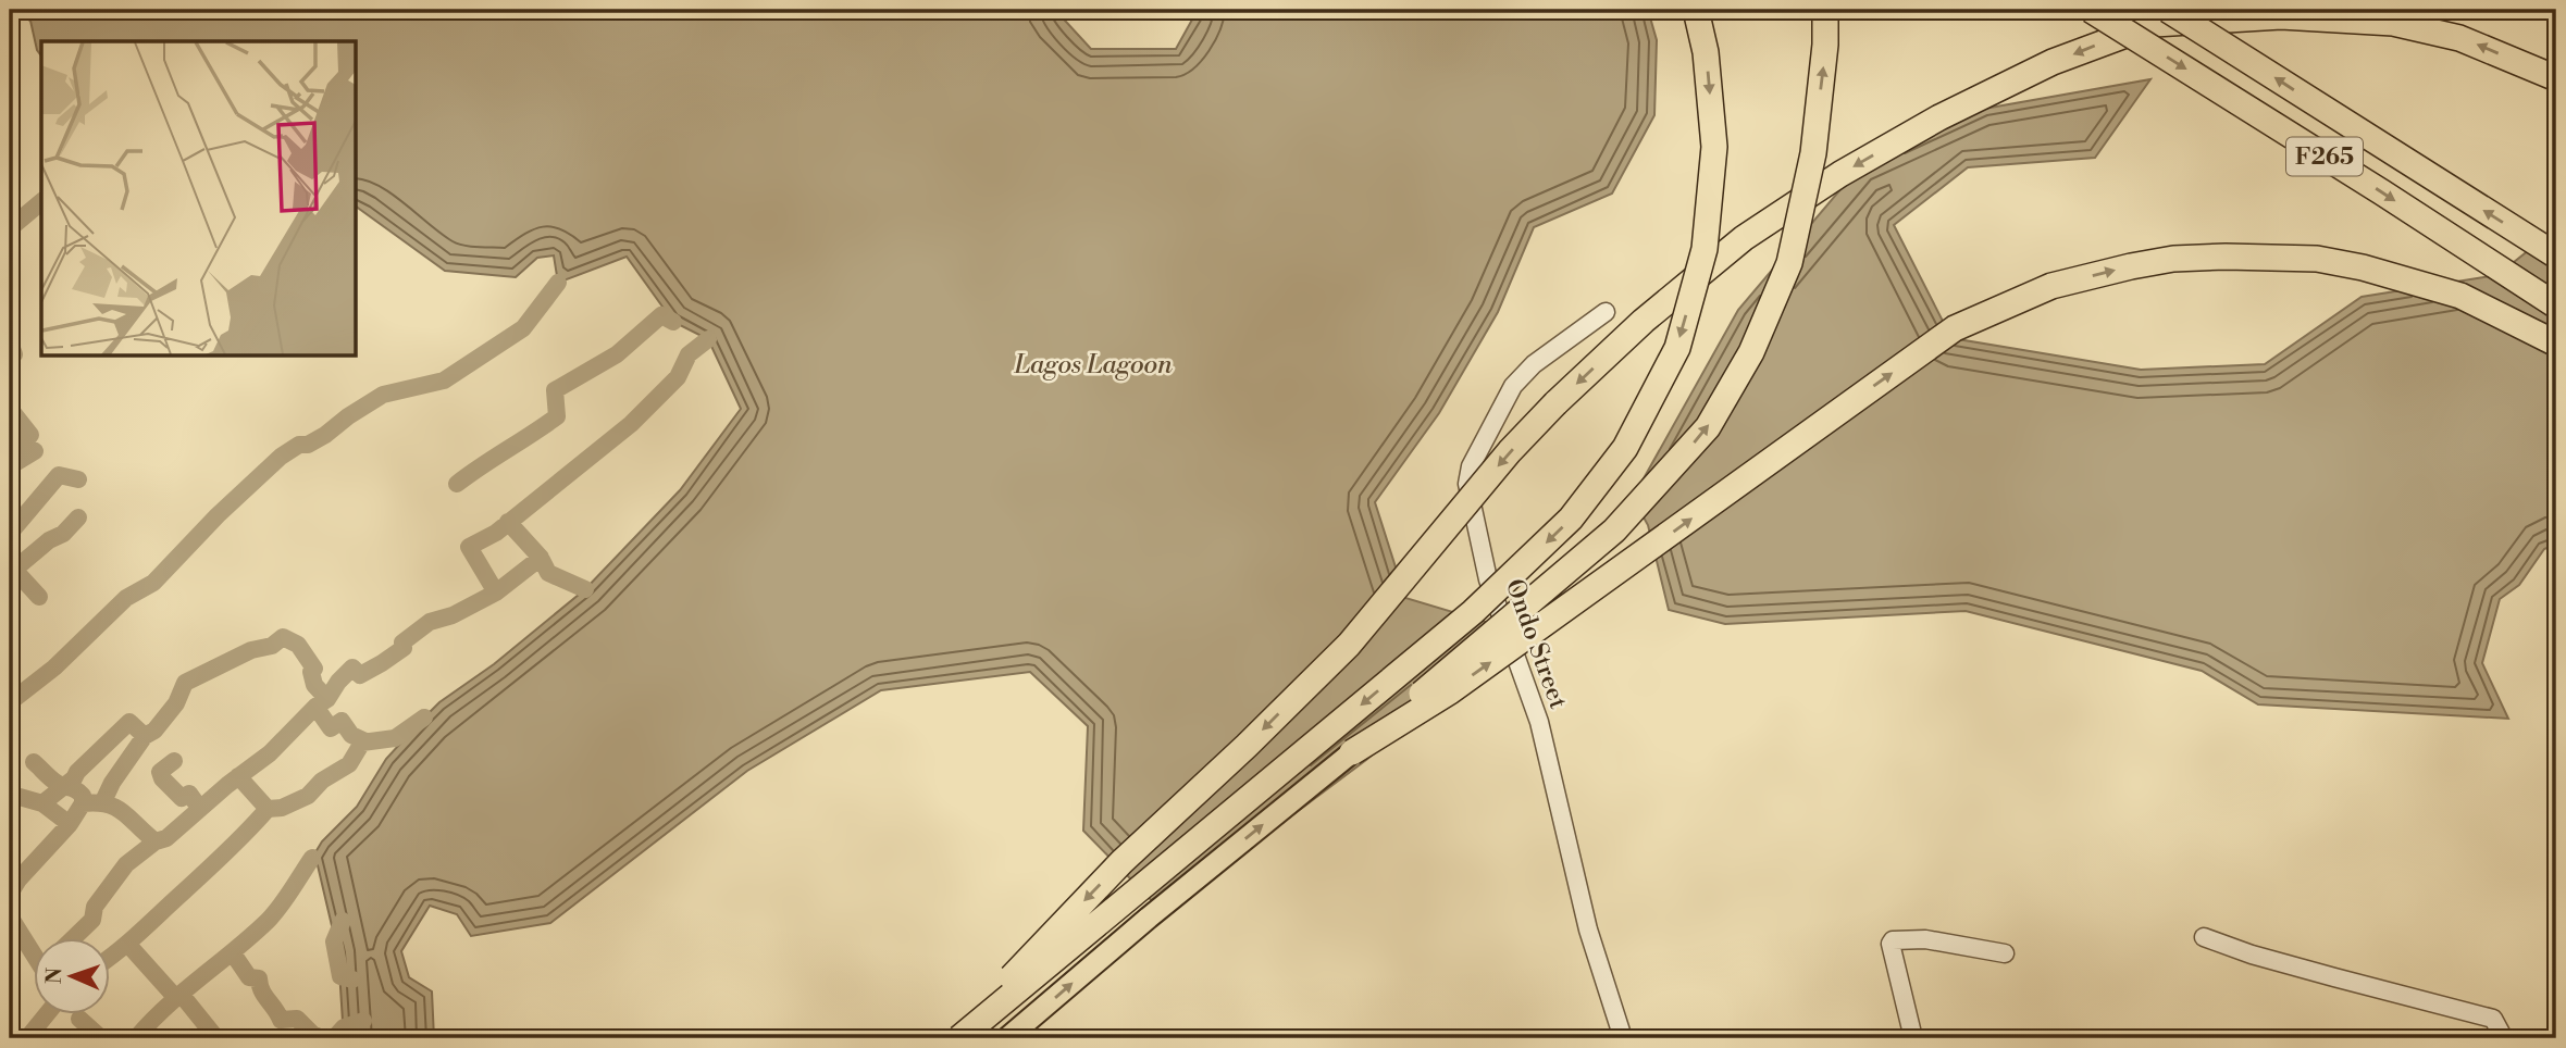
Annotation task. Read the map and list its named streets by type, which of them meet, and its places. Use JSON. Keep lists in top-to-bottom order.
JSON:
{
  "streets": {
    "highway": ["F265"],
    "street": ["Ondo Street"]
  },
  "water": ["Lagos Lagoon"],
  "north": "left"
}
